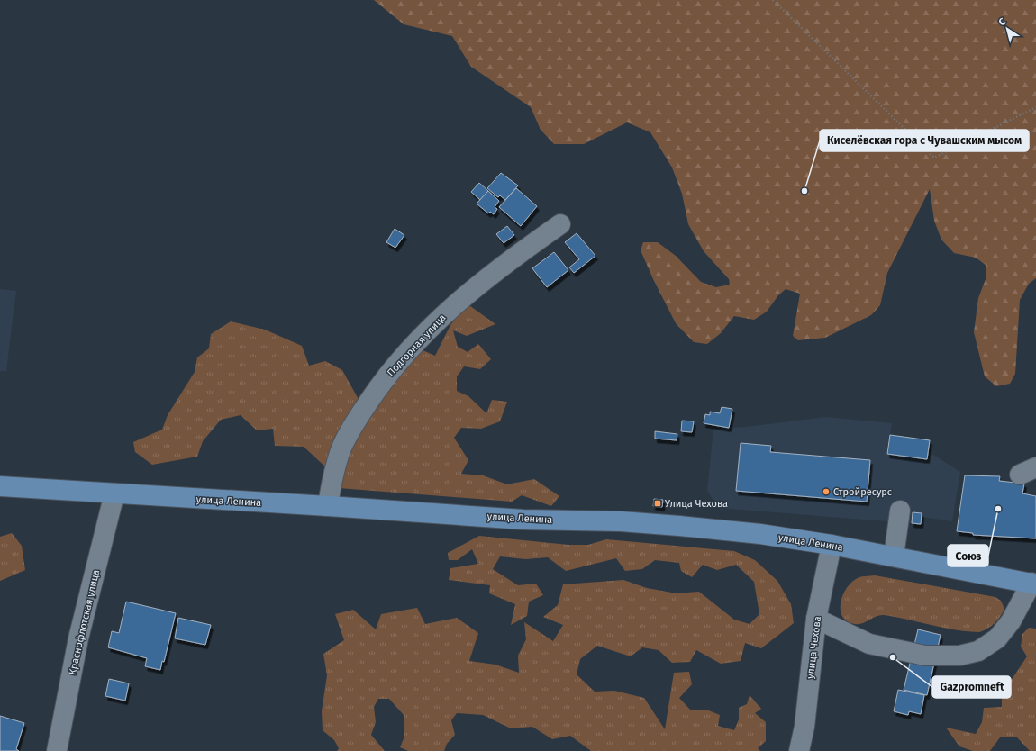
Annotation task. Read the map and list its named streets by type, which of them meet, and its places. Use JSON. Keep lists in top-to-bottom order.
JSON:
{
  "streets": {
    "main road": ["улица Ленина"],
    "street": ["Подгорная улица", "Краснофлотская улица", "улица Чехова"]
  },
  "crossings": [
    ["Подгорная улица", "улица Ленина"],
    ["улица Ленина", "Краснофлотская улица"],
    ["улица Ленина", "улица Чехова"]
  ],
  "places": {
    "other": [
      "Киселёвская гора с Чувашским мысом",
      "Стройресурс",
      "Союз",
      "Gazpromneft"
    ],
    "transit": ["Улица Чехова"]
  },
  "north": "top left"
}
